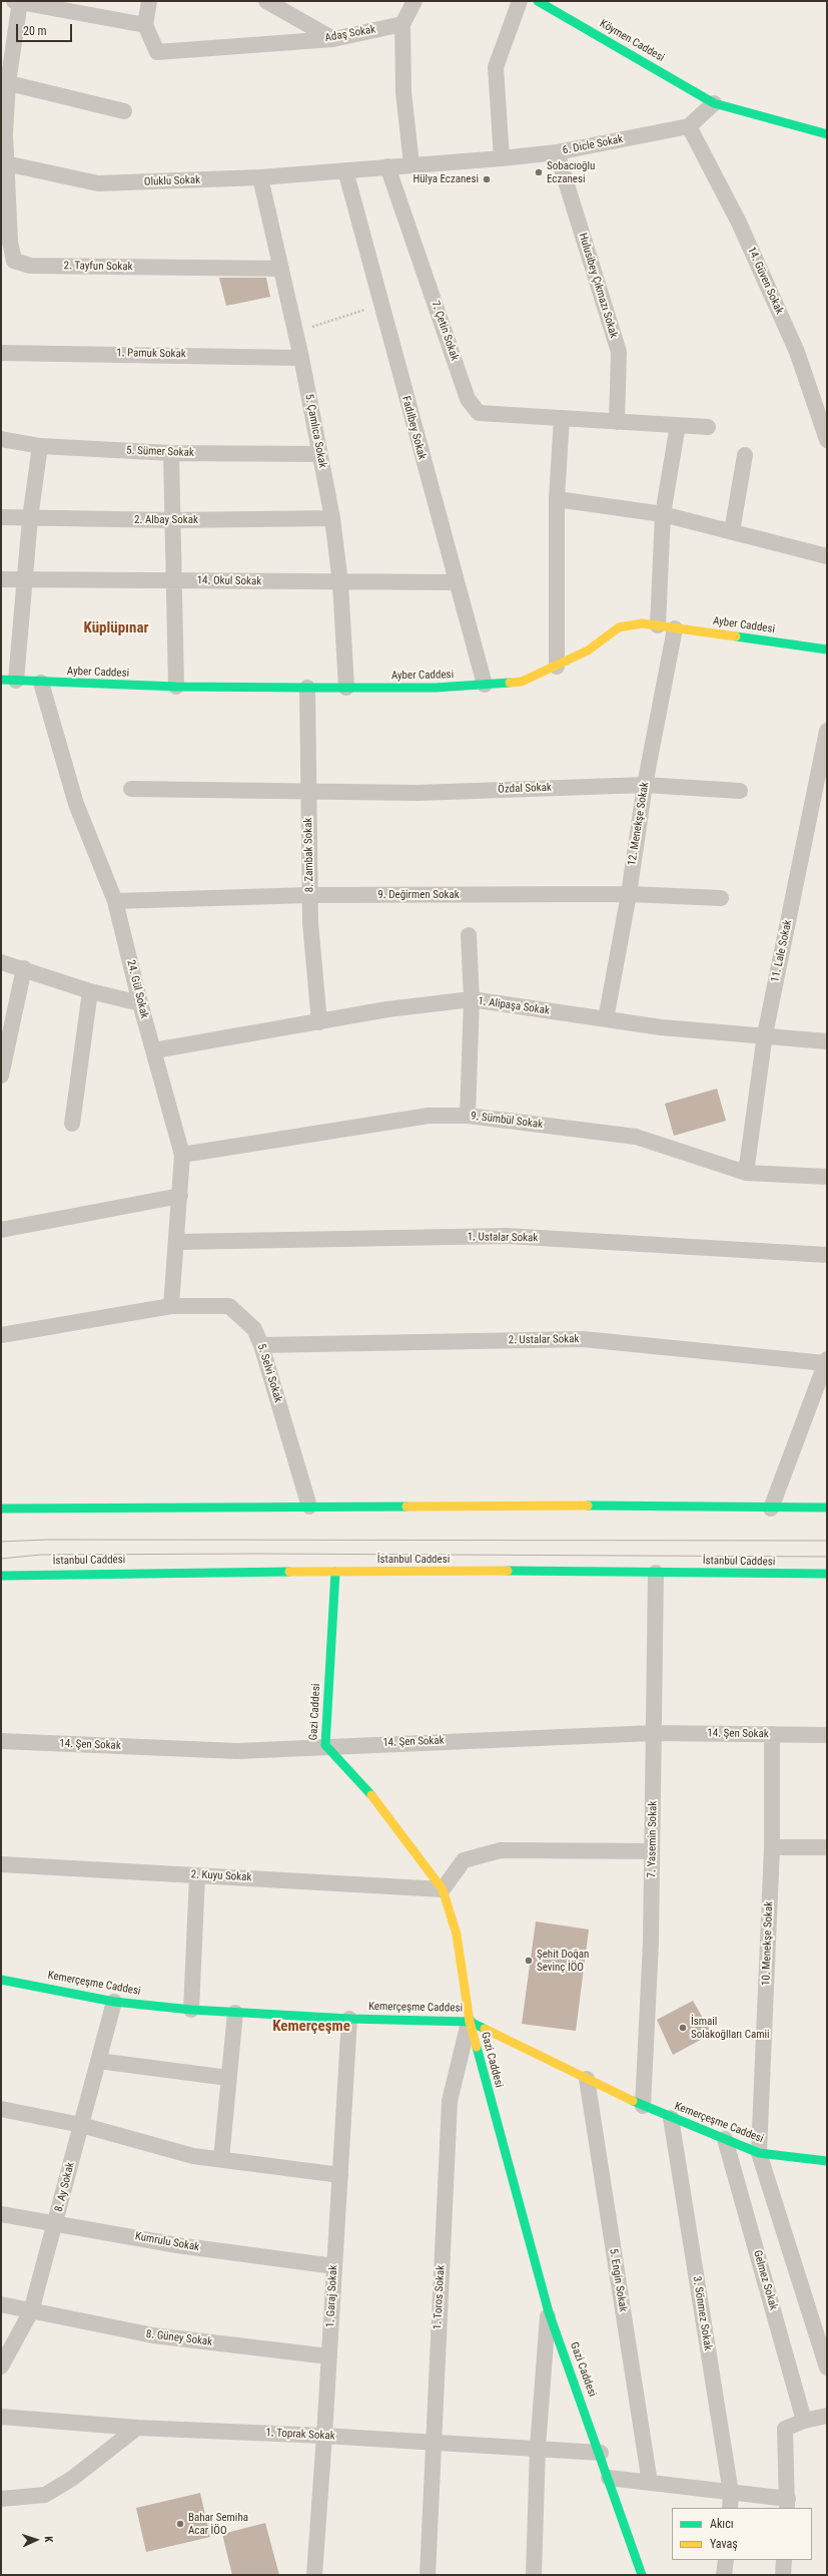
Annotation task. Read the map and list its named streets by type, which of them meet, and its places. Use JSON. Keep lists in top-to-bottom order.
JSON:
{
  "streets": {
    "main road": [
      "Köymen Caddesi",
      "Ayber Caddesi",
      "İstanbul Caddesi",
      "Gazi Caddesi",
      "Kemerçeşme Caddesi"
    ],
    "street": [
      "Adaş Sokak",
      "6. Dicle Sokak",
      "Oluklu Sokak",
      "2. Tayfun Sokak",
      "14. Güven Sokak",
      "Hulusibey Çıkmazı Sokak",
      "7. Çetin Sokak",
      "1. Pamuk Sokak",
      "Fadılbey Sokak",
      "5. Çamlıca Sokak",
      "5. Sümer Sokak",
      "2. Albay Sokak",
      "14. Okul Sokak",
      "Özdal Sokak",
      "12. Menekşe Sokak",
      "8. Zambak Sokak",
      "9. Değirmen Sokak",
      "11. Lale Sokak",
      "24. Gül Sokak",
      "1. Alipaşa Sokak",
      "9. Sümbül Sokak",
      "1. Ustalar Sokak",
      "2. Ustalar Sokak",
      "5. Selvi Sokak",
      "14. Şen Sokak",
      "7. Yasemin Sokak",
      "2. Kuyu Sokak",
      "10. Menekşe Sokak",
      "8. Ay Sokak",
      "Kumrulu Sokak",
      "5. Engin Sokak",
      "Gelmez Sokak",
      "1. Garaj Sokak",
      "1. Toros Sokak",
      "3. Sönmez Sokak",
      "8. Güney Sokak",
      "1. Toprak Sokak"
    ]
  },
  "crossings": [
    ["6. Dicle Sokak", "Oluklu Sokak"],
    ["6. Dicle Sokak", "14. Güven Sokak"],
    ["6. Dicle Sokak", "Hulusibey Çıkmazı Sokak"],
    ["6. Dicle Sokak", "7. Çetin Sokak"],
    ["6. Dicle Sokak", "Fadılbey Sokak"],
    ["Oluklu Sokak", "2. Tayfun Sokak"],
    ["Oluklu Sokak", "Fadılbey Sokak"],
    ["Oluklu Sokak", "5. Çamlıca Sokak"],
    ["2. Tayfun Sokak", "5. Çamlıca Sokak"],
    ["Hulusibey Çıkmazı Sokak", "7. Çetin Sokak"],
    ["1. Pamuk Sokak", "5. Çamlıca Sokak"],
    ["Fadılbey Sokak", "14. Okul Sokak"],
    ["Fadılbey Sokak", "Ayber Caddesi"],
    ["5. Çamlıca Sokak", "5. Sümer Sokak"],
    ["5. Çamlıca Sokak", "2. Albay Sokak"],
    ["5. Çamlıca Sokak", "14. Okul Sokak"],
    ["5. Çamlıca Sokak", "Ayber Caddesi"],
    ["Ayber Caddesi", "12. Menekşe Sokak"],
    ["Ayber Caddesi", "8. Zambak Sokak"],
    ["Ayber Caddesi", "24. Gül Sokak"],
    ["Özdal Sokak", "12. Menekşe Sokak"],
    ["Özdal Sokak", "8. Zambak Sokak"],
    ["12. Menekşe Sokak", "9. Değirmen Sokak"],
    ["12. Menekşe Sokak", "1. Alipaşa Sokak"],
    ["8. Zambak Sokak", "9. Değirmen Sokak"],
    ["8. Zambak Sokak", "1. Alipaşa Sokak"],
    ["9. Değirmen Sokak", "24. Gül Sokak"],
    ["11. Lale Sokak", "1. Alipaşa Sokak"],
    ["11. Lale Sokak", "9. Sümbül Sokak"],
    ["24. Gül Sokak", "1. Alipaşa Sokak"],
    ["24. Gül Sokak", "9. Sümbül Sokak"],
    ["24. Gül Sokak", "1. Ustalar Sokak"],
    ["24. Gül Sokak", "5. Selvi Sokak"],
    ["2. Ustalar Sokak", "5. Selvi Sokak"],
    ["İstanbul Caddesi", "Gazi Caddesi"],
    ["İstanbul Caddesi", "7. Yasemin Sokak"],
    ["Gazi Caddesi", "14. Şen Sokak"],
    ["Gazi Caddesi", "2. Kuyu Sokak"],
    ["Gazi Caddesi", "Kemerçeşme Caddesi"],
    ["Gazi Caddesi", "1. Toros Sokak"],
    ["Gazi Caddesi", "1. Toprak Sokak"],
    ["14. Şen Sokak", "7. Yasemin Sokak"],
    ["14. Şen Sokak", "10. Menekşe Sokak"],
    ["7. Yasemin Sokak", "Kemerçeşme Caddesi"],
    ["10. Menekşe Sokak", "Kemerçeşme Caddesi"],
    ["Kemerçeşme Caddesi", "8. Ay Sokak"],
    ["Kemerçeşme Caddesi", "5. Engin Sokak"],
    ["Kemerçeşme Caddesi", "Gelmez Sokak"],
    ["Kemerçeşme Caddesi", "1. Garaj Sokak"],
    ["Kemerçeşme Caddesi", "1. Toros Sokak"],
    ["Kemerçeşme Caddesi", "3. Sönmez Sokak"],
    ["8. Ay Sokak", "Kumrulu Sokak"],
    ["8. Ay Sokak", "8. Güney Sokak"],
    ["Kumrulu Sokak", "1. Garaj Sokak"],
    ["1. Garaj Sokak", "8. Güney Sokak"],
    ["1. Garaj Sokak", "1. Toprak Sokak"],
    ["1. Toros Sokak", "1. Toprak Sokak"]
  ],
  "districts": ["Küplüpınar", "Kemerçeşme"],
  "places": [
    "Sobacıoğlu Eczanesi",
    "Hülya Eczanesi",
    "Şehit Doğan Sevinç İÖO",
    "İsmail Solakoğlları Camii",
    "Bahar Semiha Acar İÖO"
  ],
  "legend": ["Akıcı", "Yavaş"],
  "scale_bar": "20 m",
  "north": "right"
}
